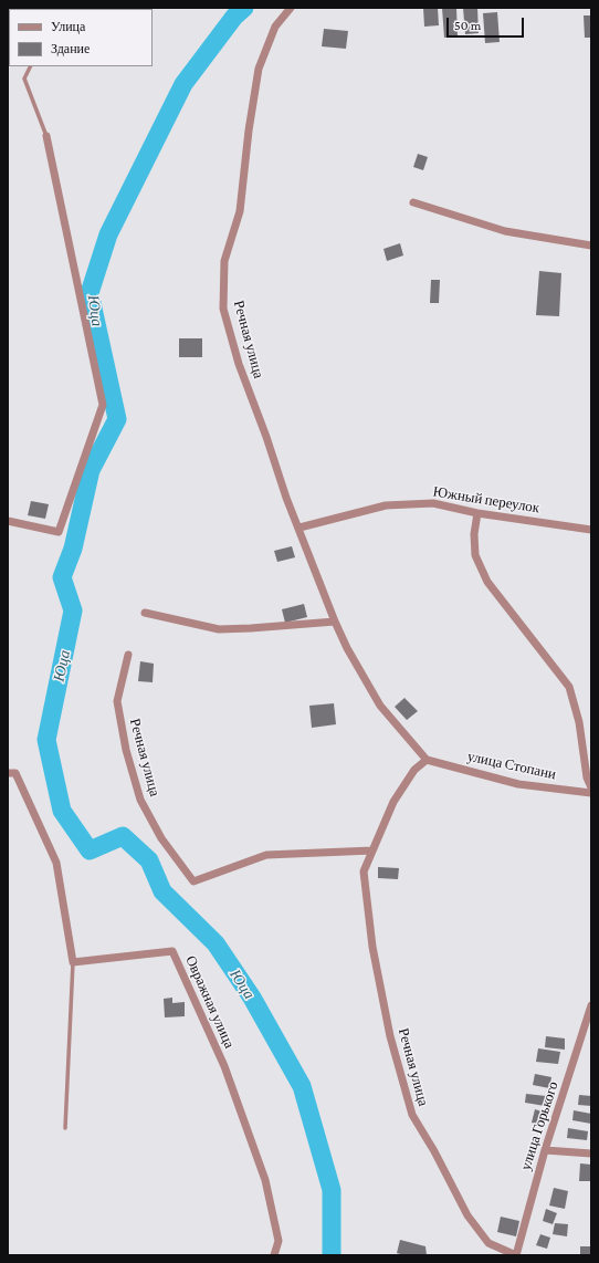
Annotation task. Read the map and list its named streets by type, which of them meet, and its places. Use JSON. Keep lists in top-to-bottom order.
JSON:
{
  "streets": {
    "street": [
      "Речная улица",
      "Южный переулок",
      "улица Стопани",
      "Овражная улица",
      "улица Горького"
    ]
  },
  "crossings": [
    ["Речная улица", "Южный переулок"],
    ["Речная улица", "улица Стопани"],
    ["Речная улица", "улица Горького"]
  ],
  "water": ["Юца"],
  "legend": ["Улица", "Здание"],
  "scale_bar": "50 m"
}
